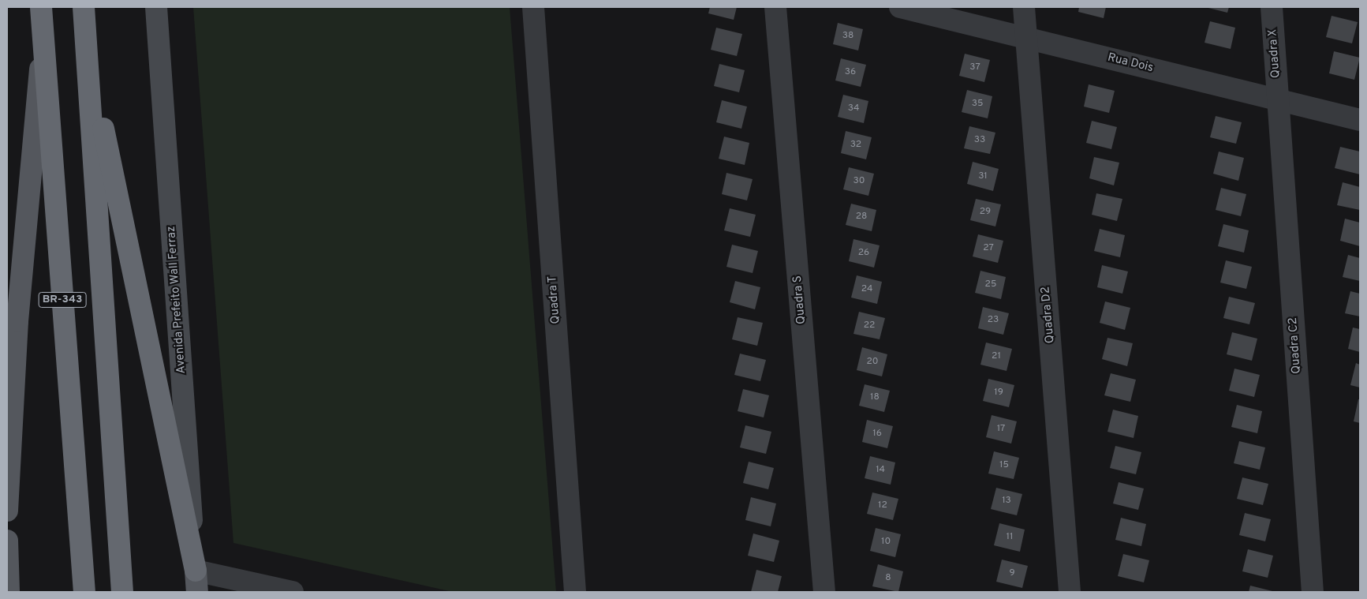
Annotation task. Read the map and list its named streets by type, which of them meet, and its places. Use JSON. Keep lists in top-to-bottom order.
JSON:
{
  "streets": {
    "highway": ["BR-343"],
    "main road": ["Avenida Prefeito Wall Ferraz"],
    "street": [
      "Quadra X",
      "Rua Dois",
      "Quadra T",
      "Quadra S",
      "Quadra D2",
      "Quadra C2"
    ]
  },
  "crossings": [
    ["Quadra X", "Rua Dois"],
    ["Quadra X", "Quadra C2"],
    ["Rua Dois", "Quadra D2"],
    ["Rua Dois", "Quadra C2"]
  ],
  "house_numbers": [
    "38",
    "37",
    "36",
    "35",
    "34",
    "33",
    "32",
    "31",
    "30",
    "29",
    "28",
    "27",
    "26",
    "25",
    "24",
    "23",
    "22",
    "21",
    "20",
    "19",
    "18",
    "17",
    "16",
    "15",
    "14",
    "13",
    "12",
    "11",
    "10",
    "9",
    "8"
  ]
}
